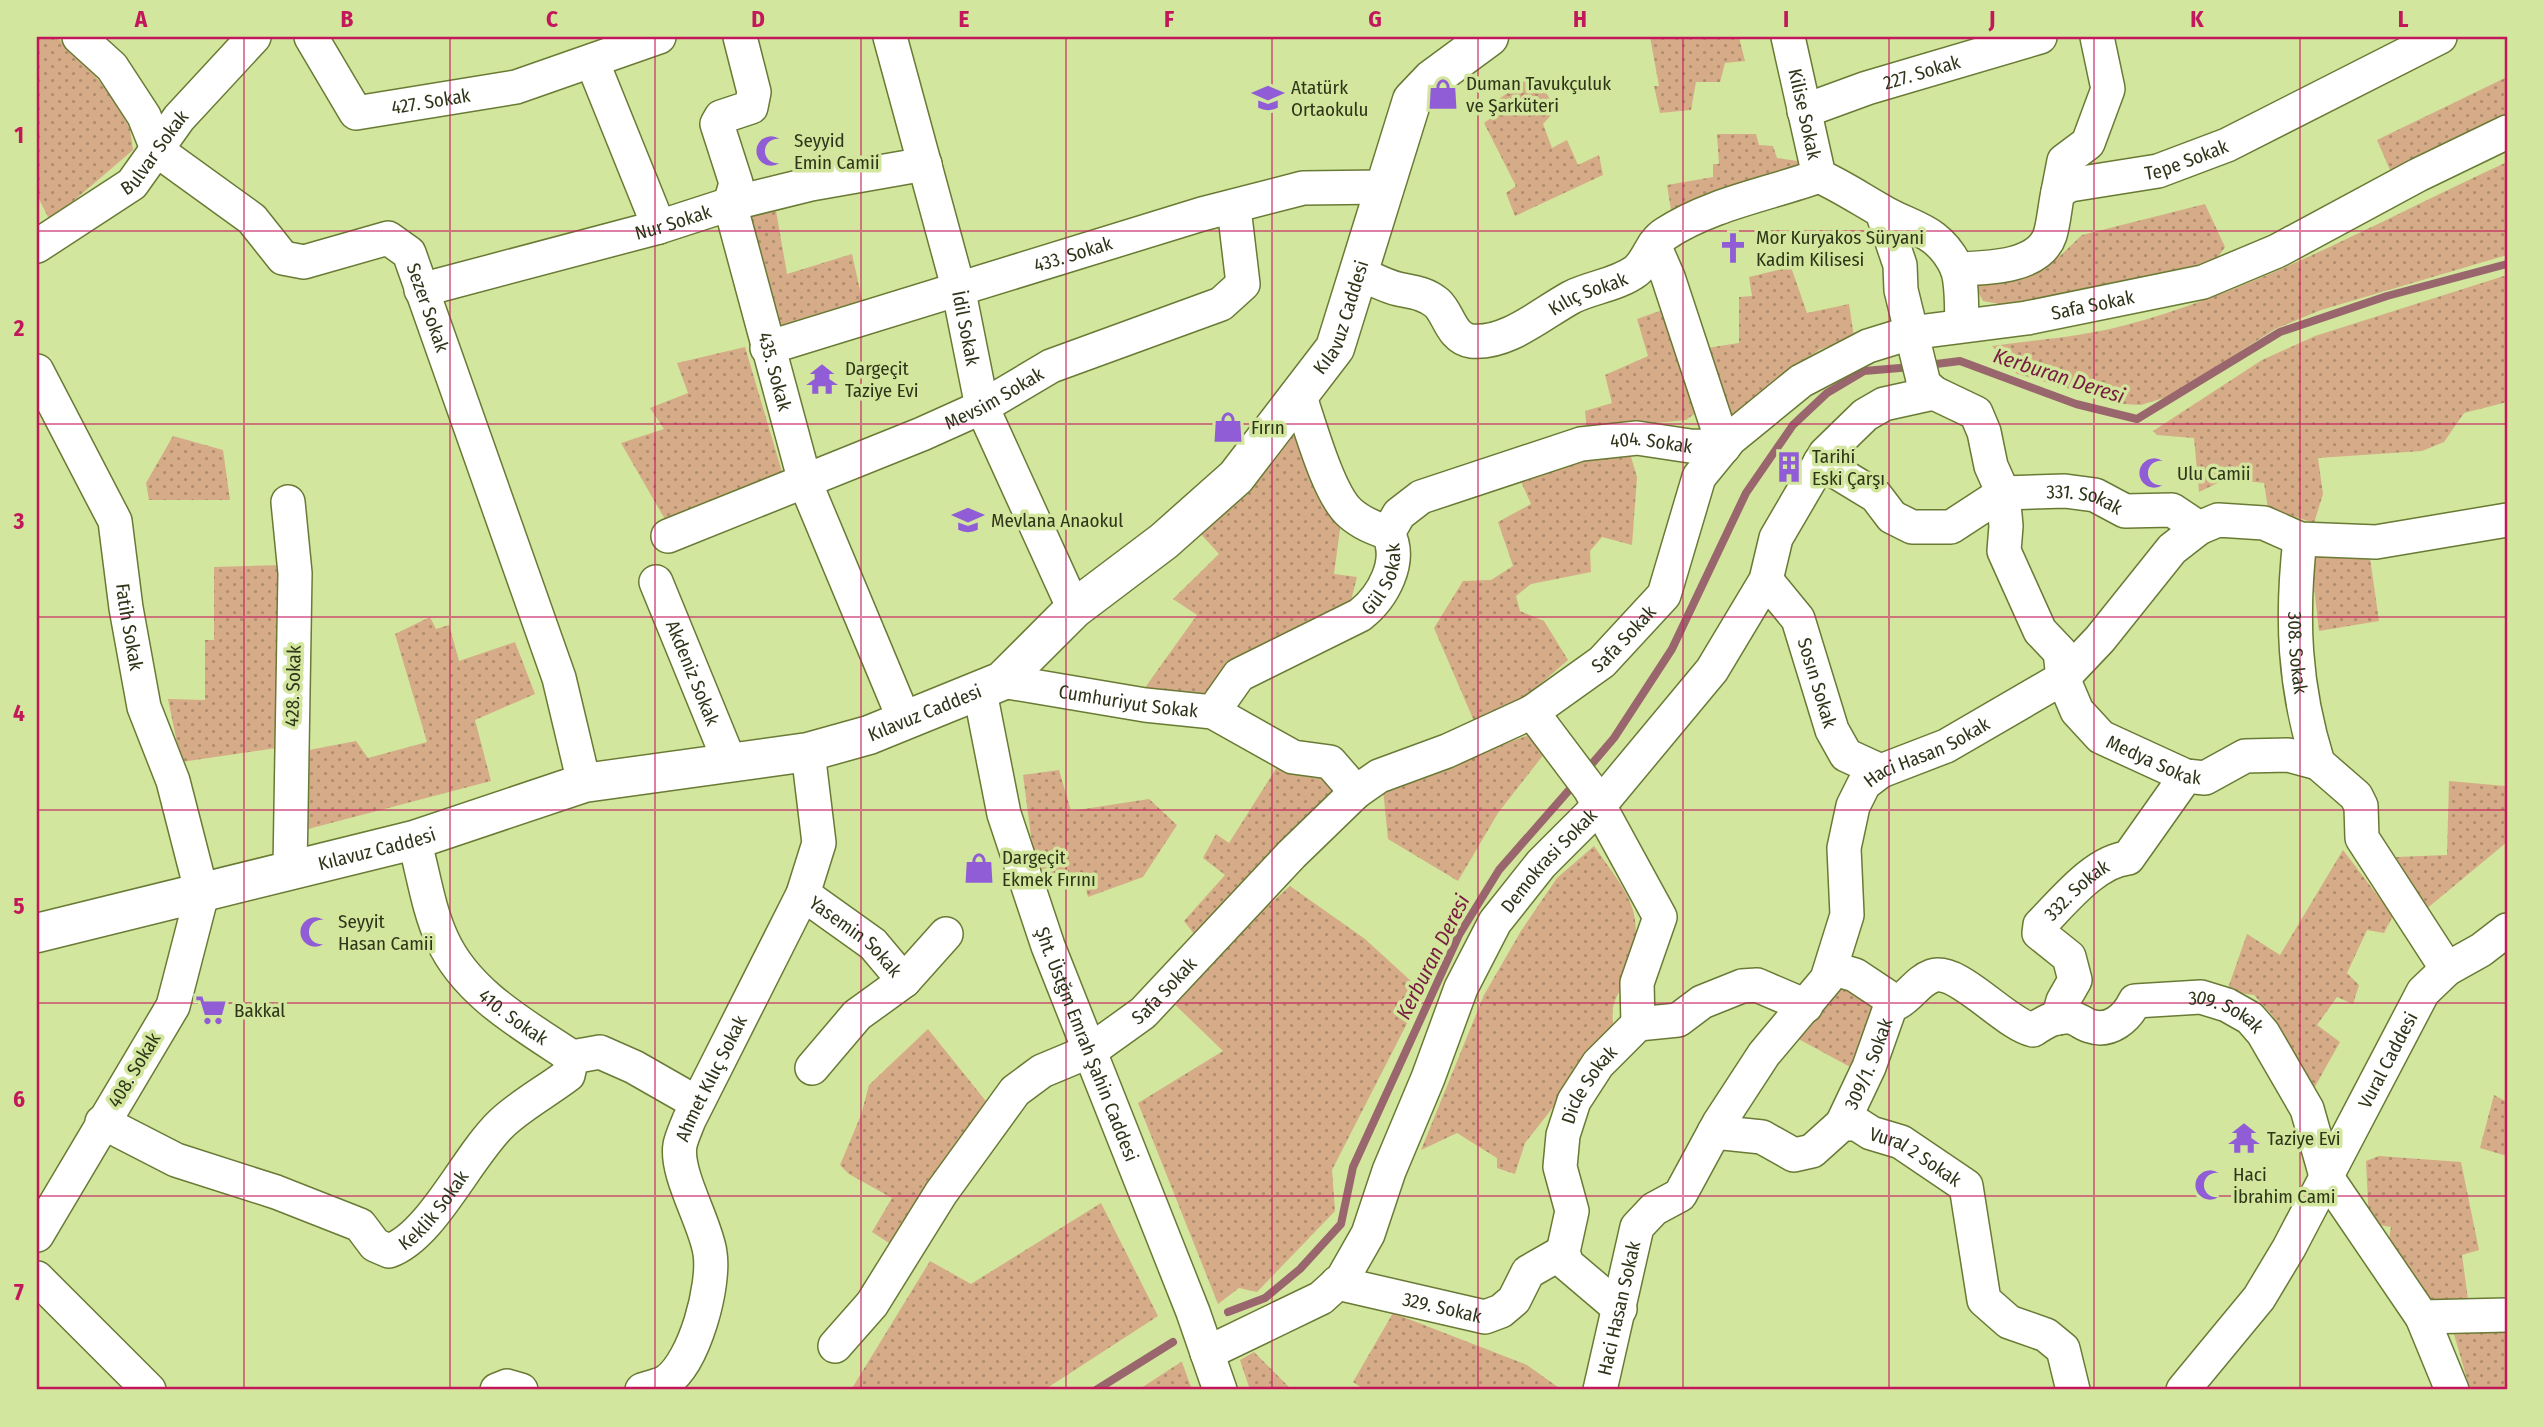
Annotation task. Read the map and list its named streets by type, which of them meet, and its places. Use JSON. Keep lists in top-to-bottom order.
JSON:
{
  "streets": {
    "main road": ["Kılavuz Caddesi"],
    "street": [
      "227. Sokak",
      "427. Sokak",
      "Kilise Sokak",
      "Bulvar Sokak",
      "Tepe Sokak",
      "Nur Sokak",
      "433. Sokak",
      "Kılıç Sokak",
      "Safa Sokak",
      "Sezer Sokak",
      "İdil Sokak",
      "435. Sokak",
      "Mevsim Sokak",
      "404. Sokak",
      "331. Sokak",
      "Gül Sokak",
      "Fatih Sokak",
      "308. Sokak",
      "Akdeniz Sokak",
      "Sosın Sokak",
      "428. Sokak",
      "Cumhuriyut Sokak",
      "Haci Hasan Sokak",
      "Medya Sokak",
      "Demokrasi Sokak",
      "332. Sokak",
      "Yasemin Sokak",
      "410. Sokak",
      "309. Sokak",
      "Şht. Üstğm Emrah Şahin Caddesi",
      "Vural Caddesi",
      "309/1. Sokak",
      "408. Sokak",
      "Ahmet Kılıç Sokak",
      "Dicle Sokak",
      "Vural 2 Sokak",
      "Keklik Sokak",
      "329. Sokak"
    ]
  },
  "crossings": [
    ["227. Sokak", "Kilise Sokak"],
    ["Kilise Sokak", "Kılıç Sokak"],
    ["Bulvar Sokak", "Sezer Sokak"],
    ["Nur Sokak", "Sezer Sokak"],
    ["Nur Sokak", "İdil Sokak"],
    ["Nur Sokak", "435. Sokak"],
    ["433. Sokak", "Kılavuz Caddesi"],
    ["433. Sokak", "İdil Sokak"],
    ["433. Sokak", "435. Sokak"],
    ["433. Sokak", "Mevsim Sokak"],
    ["Kılıç Sokak", "Kılavuz Caddesi"],
    ["Kılıç Sokak", "404. Sokak"],
    ["Safa Sokak", "404. Sokak"],
    ["Safa Sokak", "Cumhuriyut Sokak"],
    ["Safa Sokak", "Şht. Üstğm Emrah Şahin Caddesi"],
    ["Sezer Sokak", "Kılavuz Caddesi"],
    ["Kılavuz Caddesi", "İdil Sokak"],
    ["Kılavuz Caddesi", "435. Sokak"],
    ["Kılavuz Caddesi", "Gül Sokak"],
    ["Kılavuz Caddesi", "Fatih Sokak"],
    ["Kılavuz Caddesi", "Akdeniz Sokak"],
    ["Kılavuz Caddesi", "428. Sokak"],
    ["Kılavuz Caddesi", "Cumhuriyut Sokak"],
    ["Kılavuz Caddesi", "410. Sokak"],
    ["Kılavuz Caddesi", "Şht. Üstğm Emrah Şahin Caddesi"],
    ["Kılavuz Caddesi", "408. Sokak"],
    ["Kılavuz Caddesi", "Ahmet Kılıç Sokak"],
    ["İdil Sokak", "Mevsim Sokak"],
    ["435. Sokak", "Mevsim Sokak"],
    ["404. Sokak", "Gül Sokak"],
    ["331. Sokak", "Haci Hasan Sokak"],
    ["Gül Sokak", "Cumhuriyut Sokak"],
    ["Fatih Sokak", "408. Sokak"],
    ["308. Sokak", "Haci Hasan Sokak"],
    ["308. Sokak", "Medya Sokak"],
    ["Sosın Sokak", "Haci Hasan Sokak"],
    ["Sosın Sokak", "Demokrasi Sokak"],
    ["Cumhuriyut Sokak", "Şht. Üstğm Emrah Şahin Caddesi"],
    ["Haci Hasan Sokak", "Medya Sokak"],
    ["Haci Hasan Sokak", "Vural 2 Sokak"],
    ["Medya Sokak", "332. Sokak"],
    ["Medya Sokak", "Vural Caddesi"],
    ["Demokrasi Sokak", "Şht. Üstğm Emrah Şahin Caddesi"],
    ["Demokrasi Sokak", "329. Sokak"],
    ["332. Sokak", "309. Sokak"],
    ["Yasemin Sokak", "Ahmet Kılıç Sokak"],
    ["410. Sokak", "Keklik Sokak"],
    ["309. Sokak", "Vural Caddesi"],
    ["309/1. Sokak", "Vural 2 Sokak"],
    ["408. Sokak", "Keklik Sokak"],
    ["Dicle Sokak", "329. Sokak"]
  ],
  "water": ["Kerburan Deresi"],
  "places": {
    "shop": ["Duman Tavukçuluk ve Şarküteri", "Fırın", "Dargeçit Ekmek Fırını"],
    "school or university": ["Atatürk Ortaokulu", "Mevlana Anaokul"],
    "mosque": [
      "Seyyid Emin Camii",
      "Ulu Camii",
      "Seyyit Hasan Camii",
      "Haci İbrahim Cami"
    ],
    "church": ["Mor Kuryakos Süryani Kadim Kilisesi"],
    "temple": ["Dargeçit Taziye Evi", "Taziye Evi"],
    "building": ["Tarihi Eski Çarşı"],
    "supermarket": ["Bakkal"]
  },
  "grid": {
    "columns": [
      "A",
      "B",
      "C",
      "D",
      "E",
      "F",
      "G",
      "H",
      "I",
      "J",
      "K",
      "L"
    ],
    "rows": [
      "1",
      "2",
      "3",
      "4",
      "5",
      "6",
      "7"
    ]
  }
}
